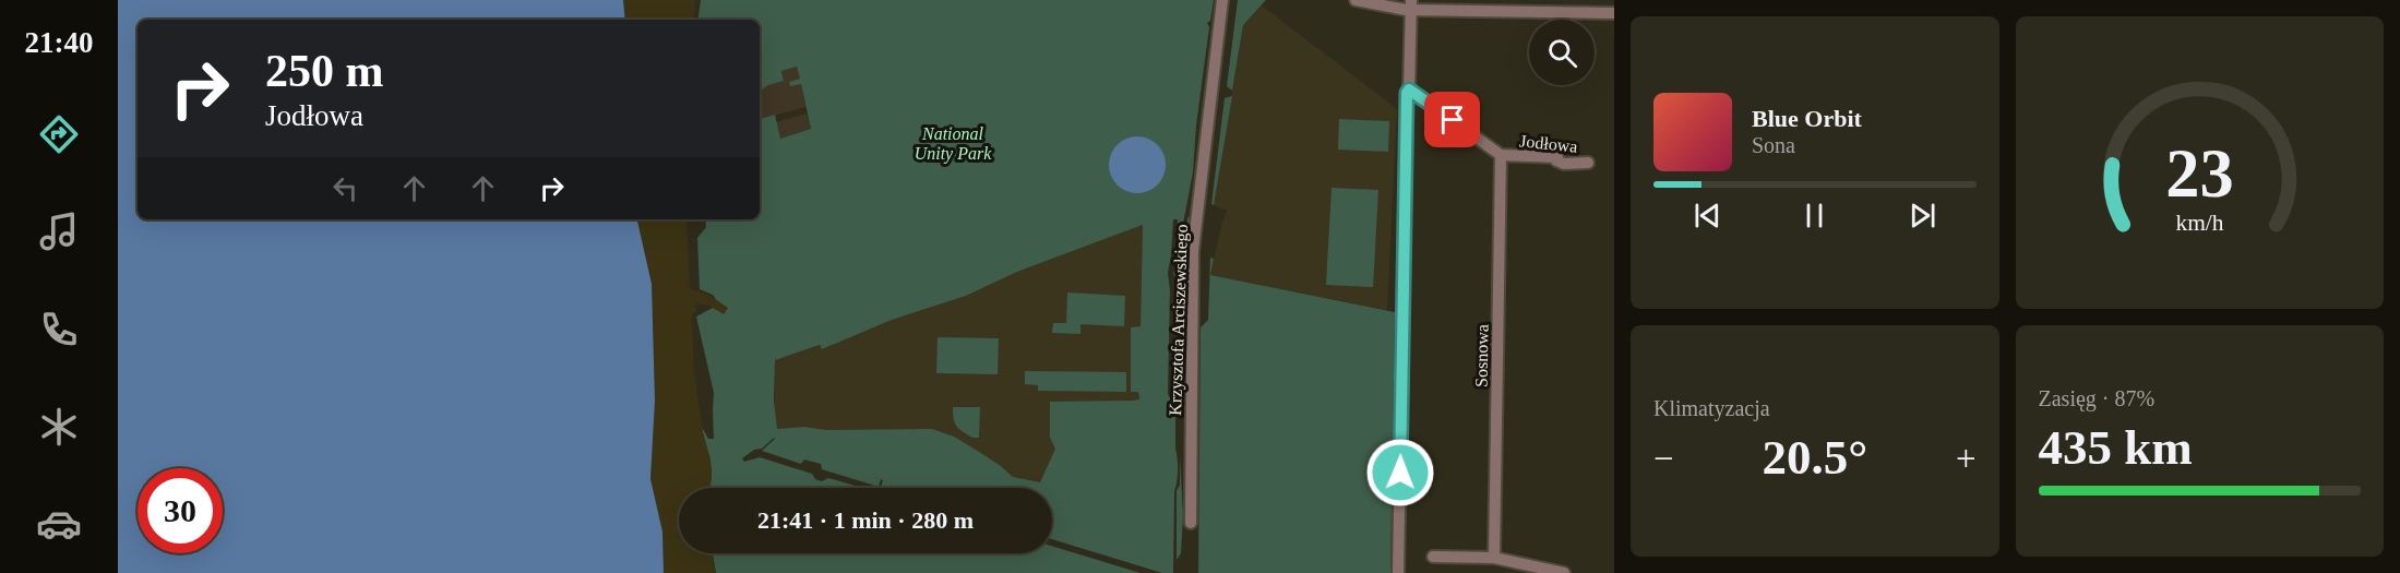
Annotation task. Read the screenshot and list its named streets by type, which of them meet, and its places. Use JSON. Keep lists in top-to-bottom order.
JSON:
{
  "streets": {
    "street": ["Jodłowa", "Krzysztofa Arciszewskiego", "Sosnowa"]
  },
  "crossings": [
    ["Jodłowa", "Sosnowa"]
  ],
  "parks": ["National Unity Park"],
  "page": {
    "tabs": "21:40",
    "turn": ["250 m", "Jodłowa"],
    "song": ["Blue Orbit", "Sona"],
    "tile": [
      "Klimatyzacja",
      ["Zasięg · 87%", "435 km"]
    ],
    "heat": ["−", "20.5°", "+"],
    "limit": "30",
    "trip": "21:41 · 1 min · 280 m",
    "gauge": ["23", "km/h"]
  }
}
